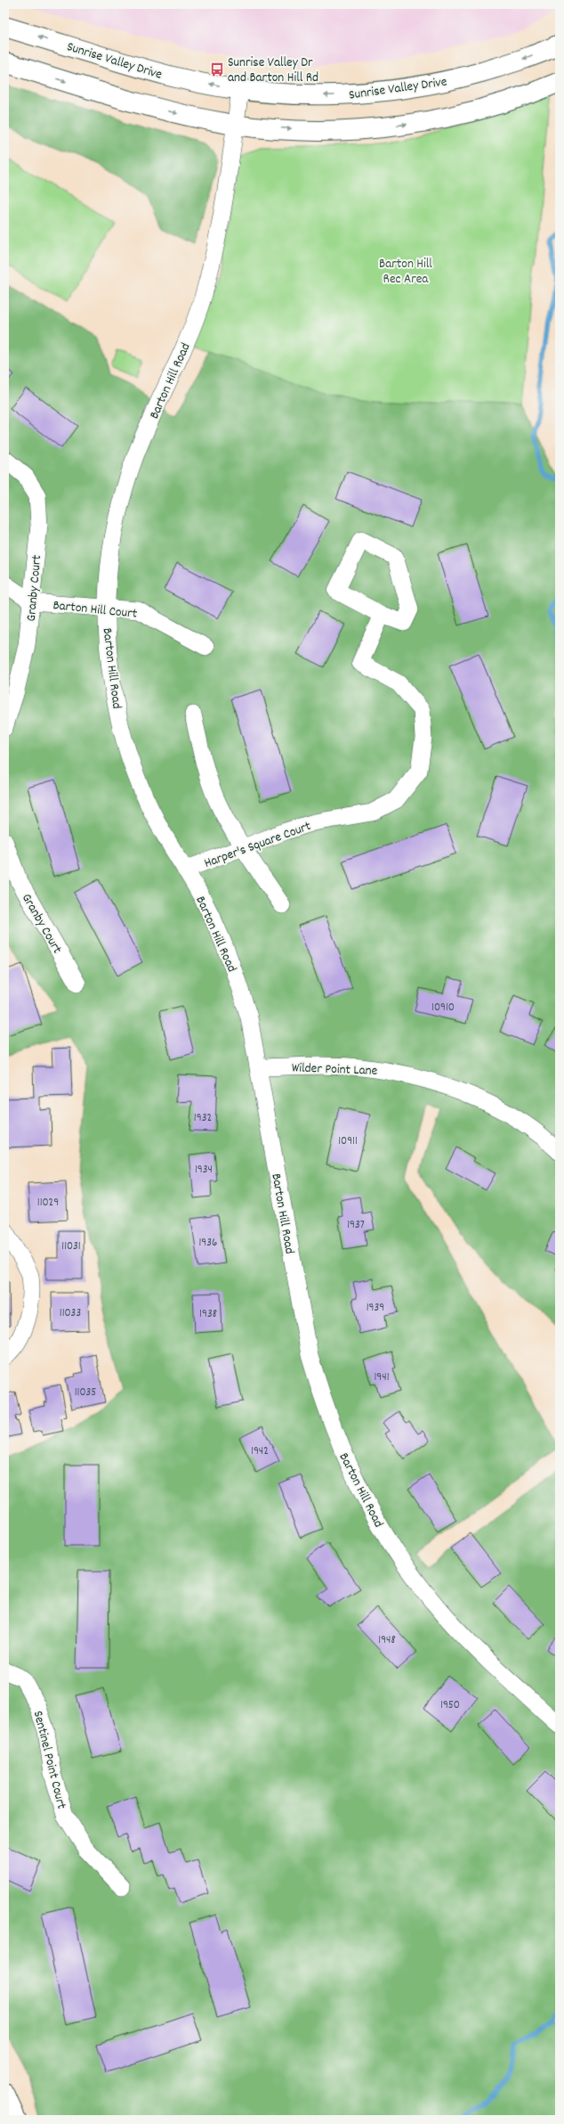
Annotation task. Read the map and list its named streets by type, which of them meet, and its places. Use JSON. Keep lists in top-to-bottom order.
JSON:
{
  "streets": {
    "main road": ["Sunrise Valley Drive"],
    "street": [
      "Barton Hill Road",
      "Granby Court",
      "Barton Hill Court",
      "Harper's Square Court",
      "Wilder Point Lane",
      "Sentinel Point Court"
    ]
  },
  "crossings": [
    ["Sunrise Valley Drive", "Barton Hill Road"],
    ["Barton Hill Road", "Barton Hill Court"],
    ["Barton Hill Road", "Harper's Square Court"],
    ["Barton Hill Road", "Wilder Point Lane"],
    ["Granby Court", "Barton Hill Court"]
  ],
  "parks": ["Barton Hill Rec Area"],
  "places": {
    "bus stop": ["Sunrise Valley Dr and Barton Hill Rd"]
  },
  "house_numbers": [
    "10910",
    "1932",
    "10911",
    "1934",
    "11029",
    "1937",
    "1936",
    "11031",
    "1939",
    "11033",
    "1938",
    "1941",
    "11035",
    "1942",
    "1948",
    "1950"
  ]
}
